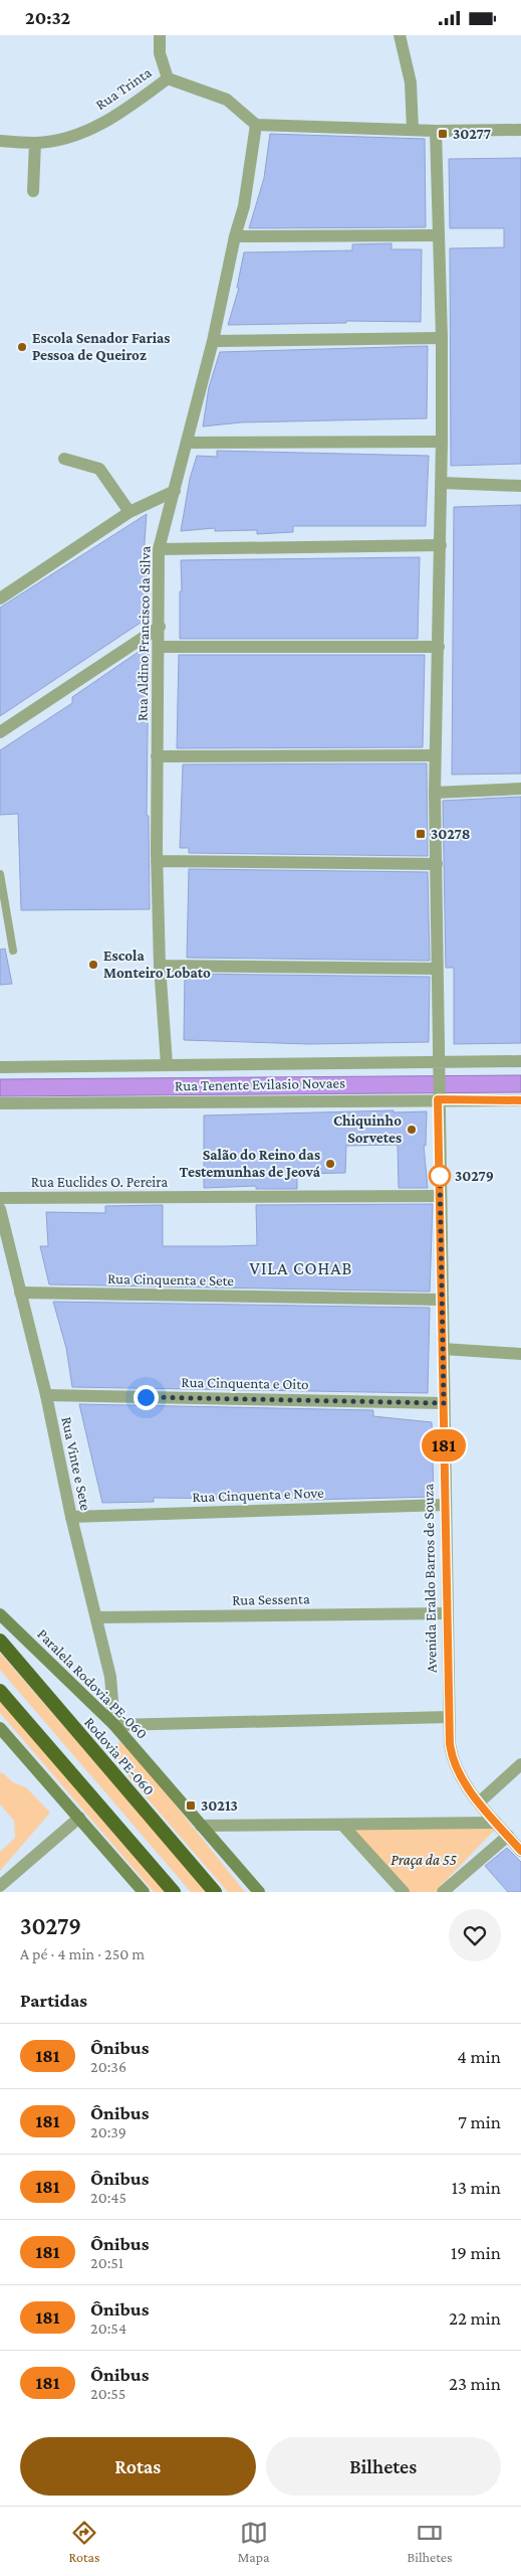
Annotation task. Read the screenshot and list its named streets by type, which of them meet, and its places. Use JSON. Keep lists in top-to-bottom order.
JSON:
{
  "streets": {
    "highway": ["Rodovia PE-060"],
    "main road": ["Paralela Rodovia PE-060"],
    "street": [
      "Rua Trinta",
      "Rua Aldino Francisco da Silva",
      "Rua Tenente Evilasio Novaes",
      "Rua Euclides O. Pereira",
      "Rua Cinquenta e Sete",
      "Rua Cinquenta e Oito",
      "Rua Vinte e Sete",
      "Rua Cinquenta e Nove",
      "Avenida Eraldo Barros de Souza",
      "Rua Sessenta"
    ]
  },
  "crossings": [
    ["Rua Trinta", "Rua Aldino Francisco da Silva"],
    ["Rua Tenente Evilasio Novaes", "Avenida Eraldo Barros de Souza"],
    ["Rua Euclides O. Pereira", "Avenida Eraldo Barros de Souza"],
    ["Rua Cinquenta e Sete", "Rua Vinte e Sete"],
    ["Rua Cinquenta e Sete", "Avenida Eraldo Barros de Souza"],
    ["Rua Cinquenta e Oito", "Rua Vinte e Sete"],
    ["Rua Cinquenta e Oito", "Avenida Eraldo Barros de Souza"],
    ["Rua Vinte e Sete", "Rua Cinquenta e Nove"],
    ["Rua Vinte e Sete", "Rua Sessenta"],
    ["Rua Vinte e Sete", "Paralela Rodovia PE-060"],
    ["Rua Cinquenta e Nove", "Avenida Eraldo Barros de Souza"],
    ["Avenida Eraldo Barros de Souza", "Rua Sessenta"]
  ],
  "districts": ["VILA COHAB"],
  "parks": ["Praça da 55"],
  "places": {
    "transit": ["30277", "30278", "30213"],
    "other": [
      "Escola Senador Farias Pessoa de Queiroz",
      "Escola Monteiro Lobato",
      "Chiquinho Sorvetes",
      "Salão do Reino das Testemunhas de Jeová",
      "30279"
    ]
  },
  "lines": ["bus line 181"],
  "page": {
    "status": "20:32",
    "on_map": "181",
    "heading": [
      ["30279", "A pé · 4 min · 250 m"],
      "Partidas"
    ],
    "list": [
      {
        "mark": "181",
        "name": "Ônibus",
        "note": "20:36",
        "value": "4 min"
      },
      {
        "mark": "181",
        "name": "Ônibus",
        "note": "20:39",
        "value": "7 min"
      },
      {
        "mark": "181",
        "name": "Ônibus",
        "note": "20:45",
        "value": "13 min"
      },
      {
        "mark": "181",
        "name": "Ônibus",
        "note": "20:51",
        "value": "19 min"
      },
      {
        "mark": "181",
        "name": "Ônibus",
        "note": "20:54",
        "value": "22 min"
      },
      {
        "mark": "181",
        "name": "Ônibus",
        "note": "20:55",
        "value": "23 min"
      }
    ],
    "buttons": ["Rotas", "Bilhetes"],
    "tabs": ["Rotas", "Mapa", "Bilhetes"]
  }
}
